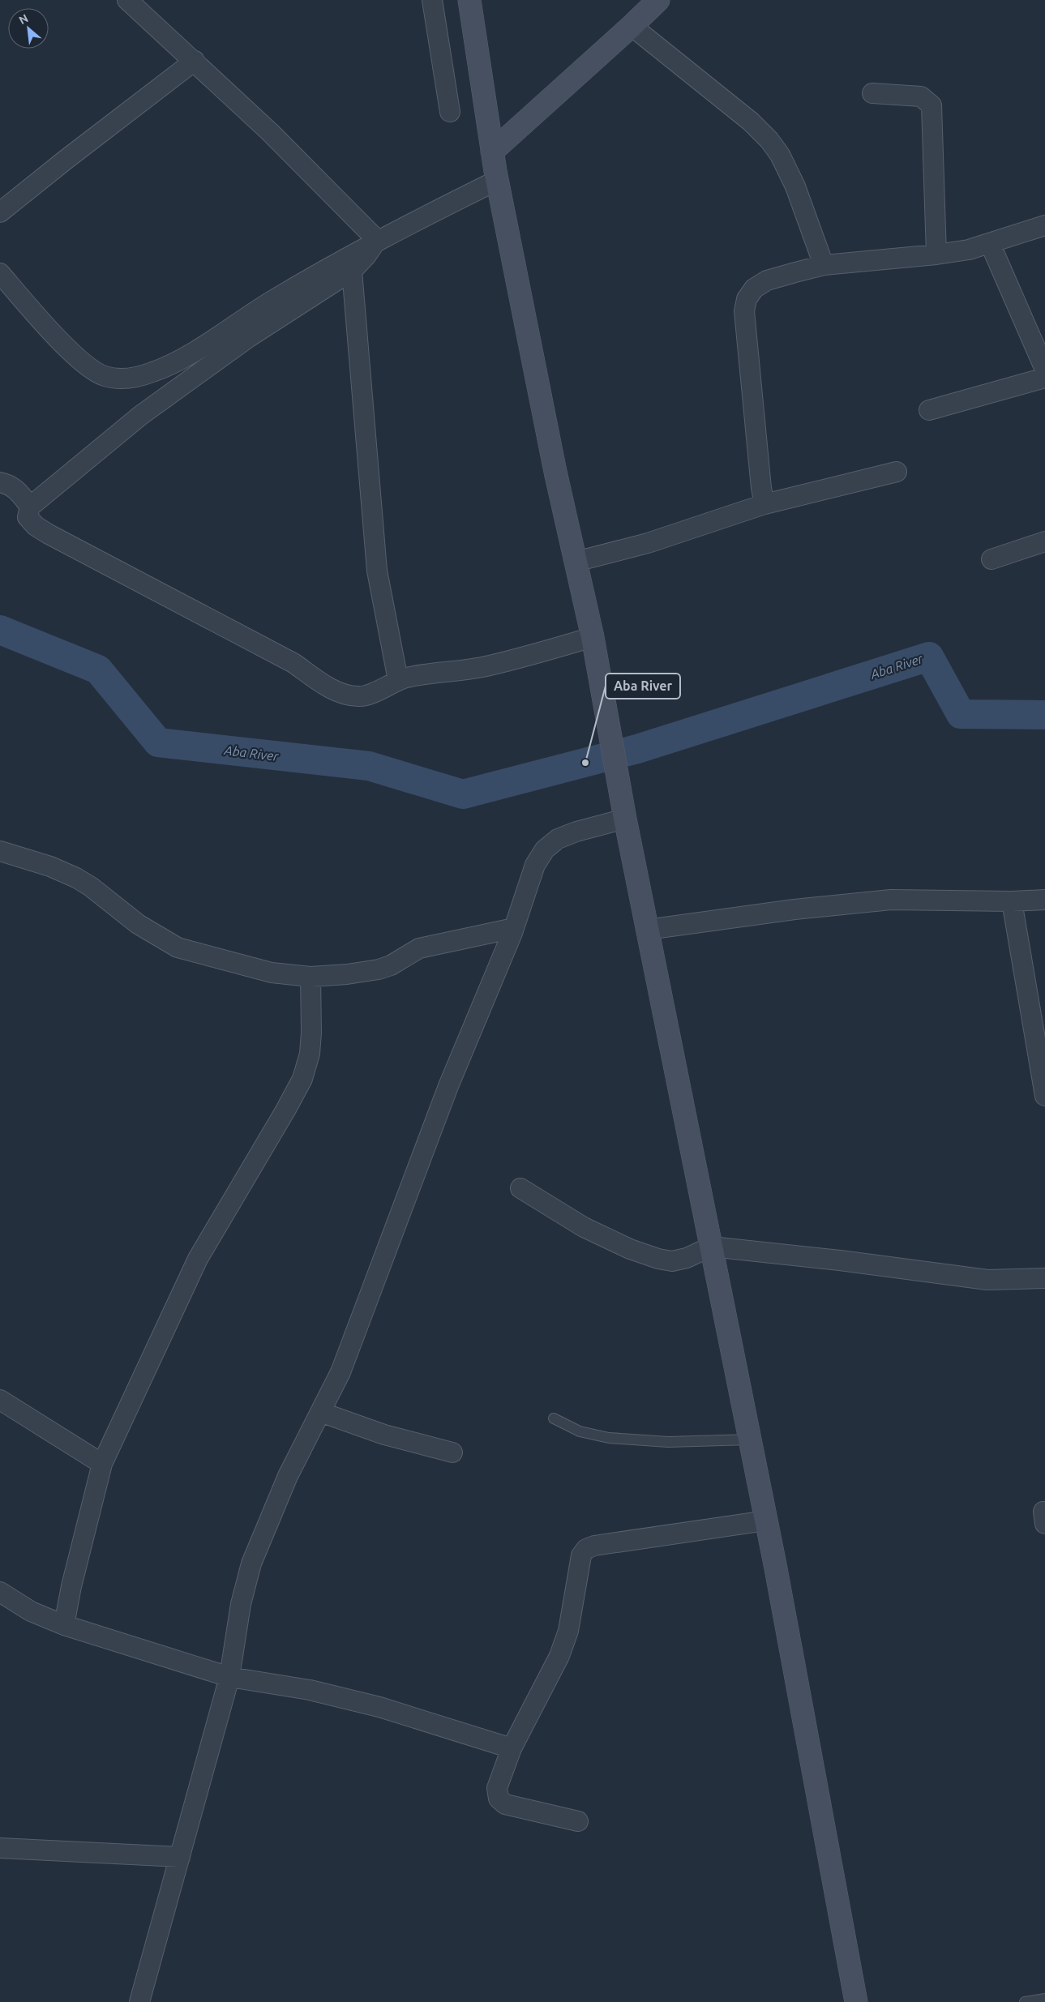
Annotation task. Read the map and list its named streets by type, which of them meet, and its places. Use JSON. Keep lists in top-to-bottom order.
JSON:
{
  "water": ["Aba River"],
  "places": ["Aba River"],
  "north": "top left"
}
